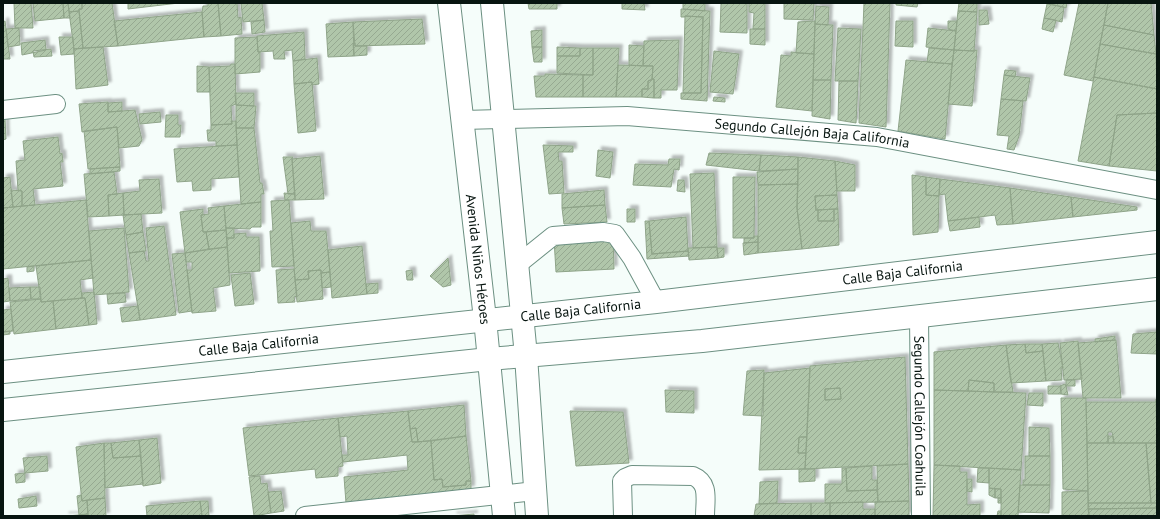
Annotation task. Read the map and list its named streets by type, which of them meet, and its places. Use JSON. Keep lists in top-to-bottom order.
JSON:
{
  "streets": {
    "street": ["Avenida Niños Héroes", "Calle Baja California"],
    "lane": ["Segundo Callejón Baja California", "Segundo Callejón Coahuila"]
  },
  "crossings": [
    ["Segundo Callejón Baja California", "Avenida Niños Héroes"],
    ["Avenida Niños Héroes", "Calle Baja California"]
  ]
}
